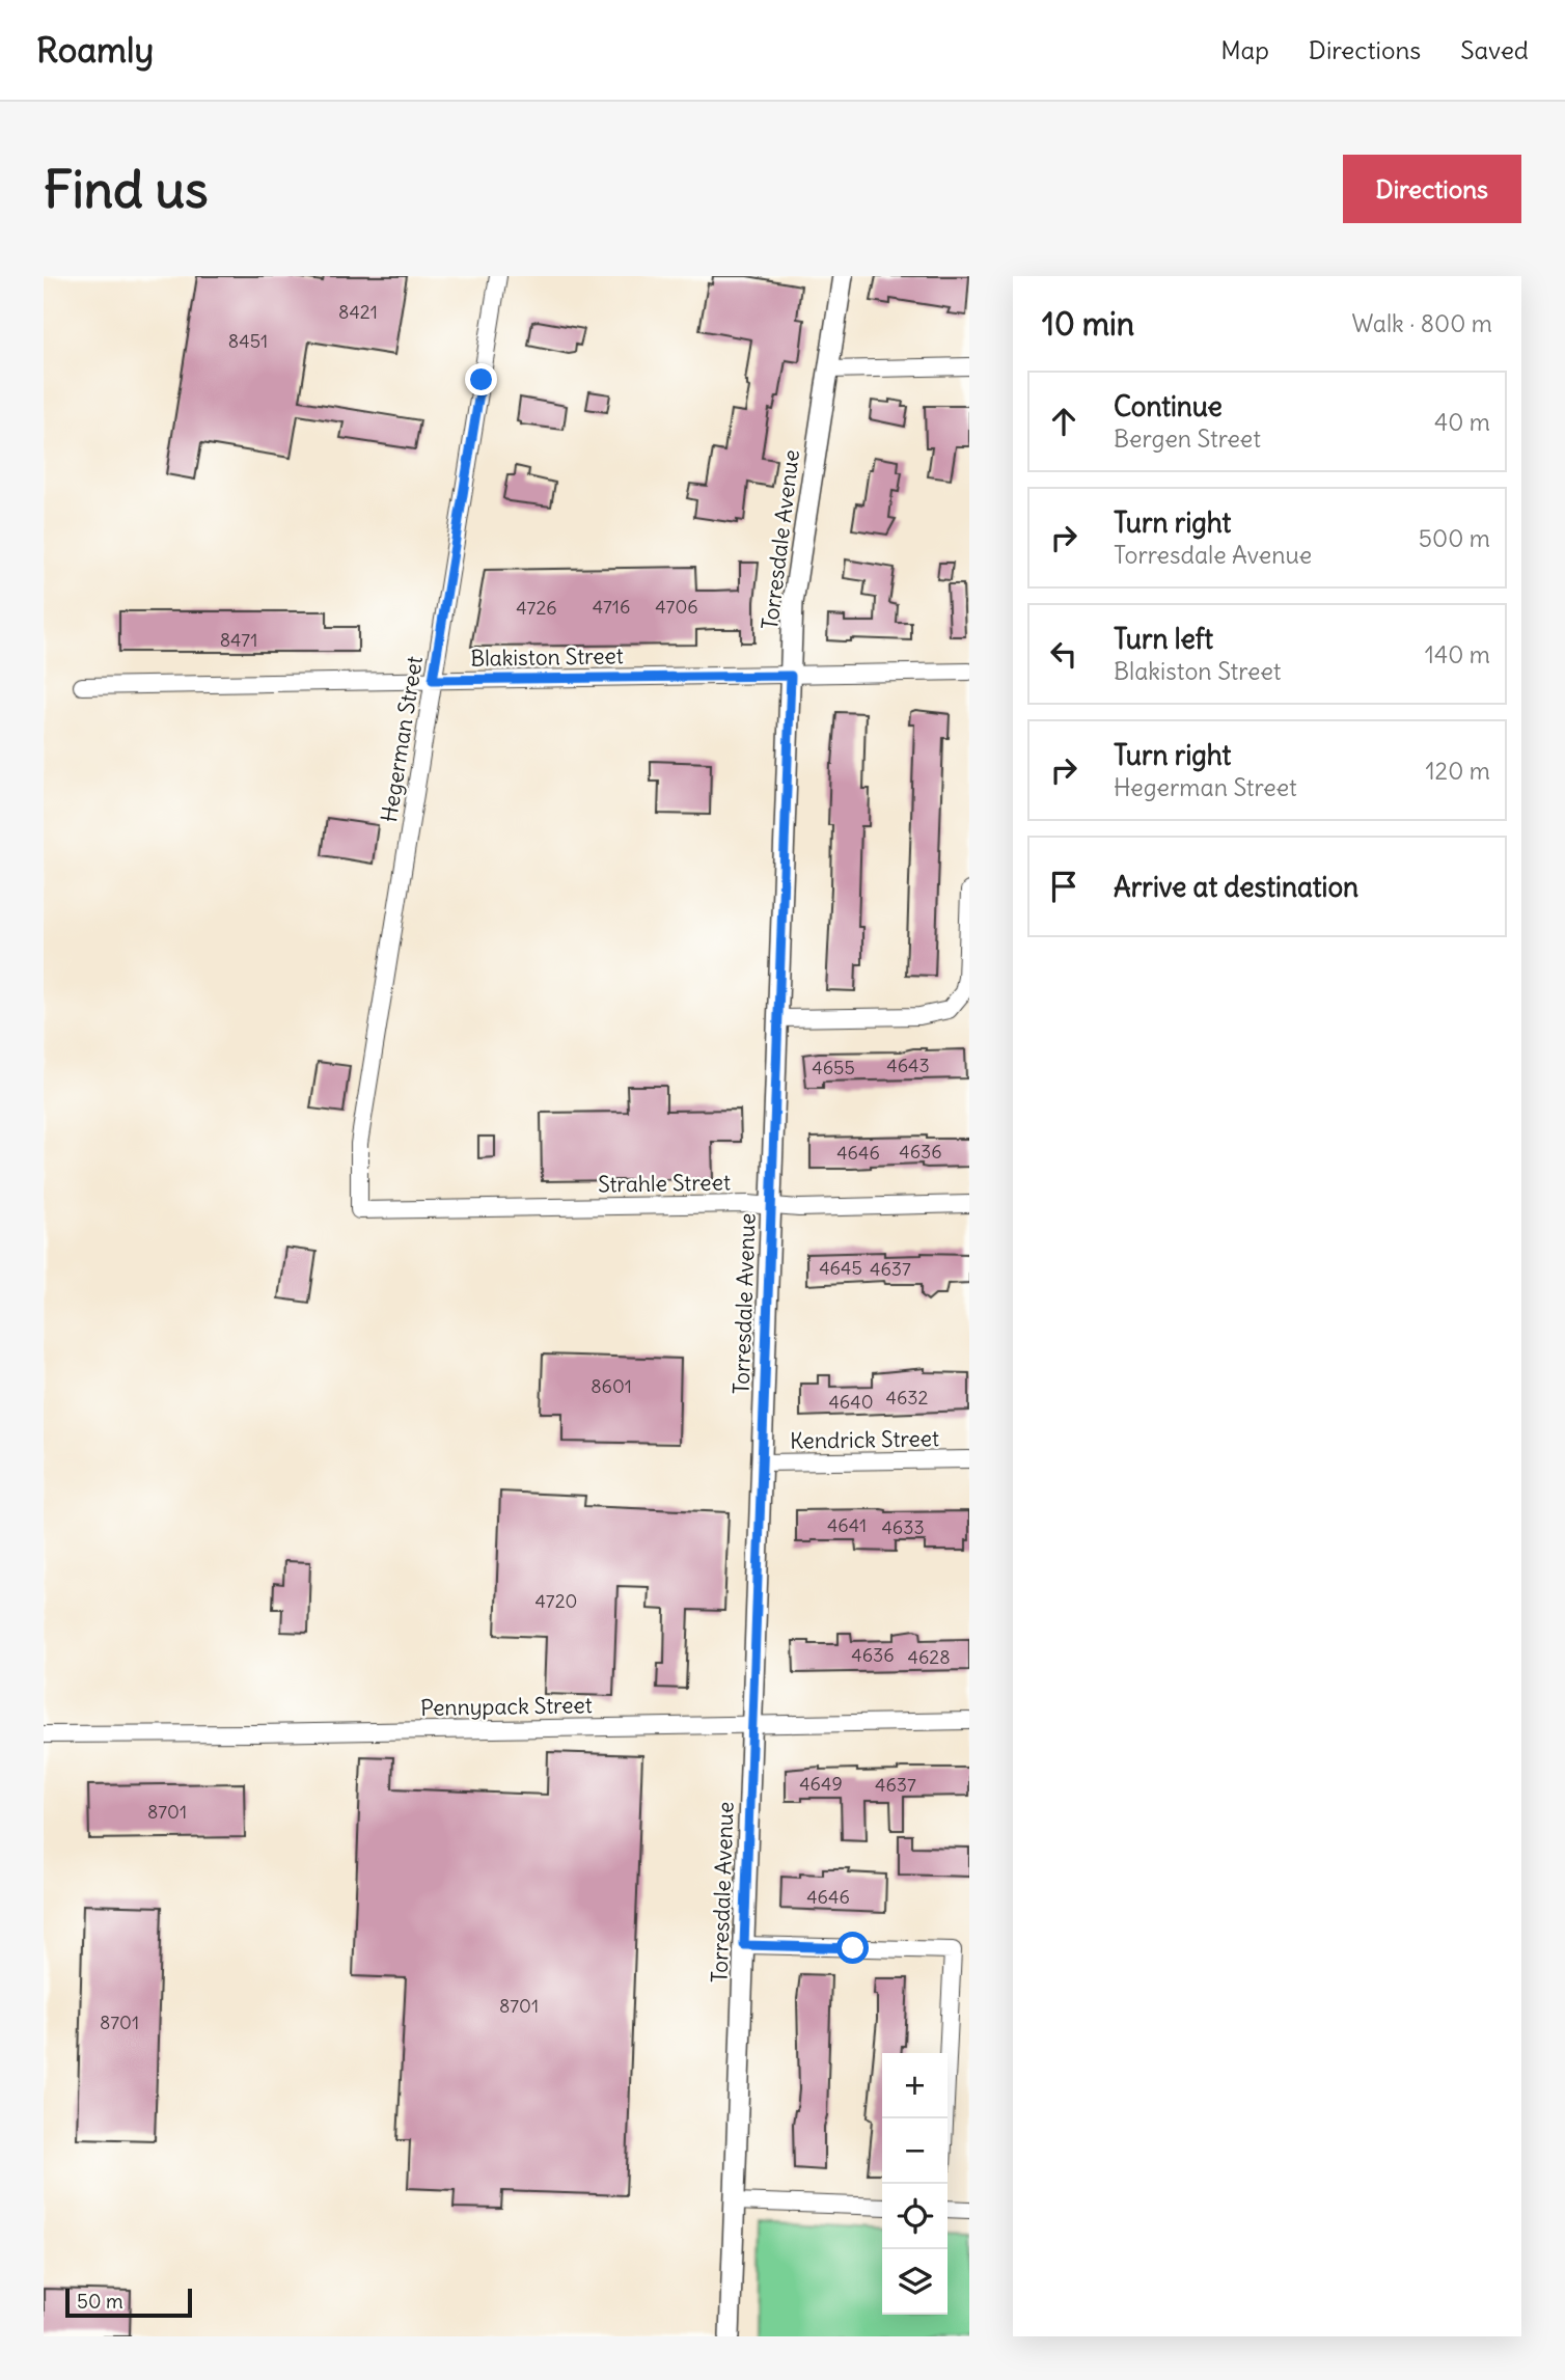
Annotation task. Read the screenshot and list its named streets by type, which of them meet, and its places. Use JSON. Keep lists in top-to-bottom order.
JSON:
{
  "streets": {
    "street": [
      "Torresdale Avenue",
      "Blakiston Street",
      "Hegerman Street",
      "Strahle Street",
      "Kendrick Street",
      "Pennypack Street"
    ]
  },
  "crossings": [
    ["Torresdale Avenue", "Blakiston Street"],
    ["Torresdale Avenue", "Strahle Street"],
    ["Torresdale Avenue", "Kendrick Street"],
    ["Torresdale Avenue", "Pennypack Street"],
    ["Blakiston Street", "Hegerman Street"],
    ["Hegerman Street", "Strahle Street"]
  ],
  "house_numbers": [
    "8421",
    "8451",
    "4716",
    "4706",
    "4726",
    "8471",
    "4643",
    "4655",
    "4636",
    "4646",
    "4645",
    "4637",
    "8601",
    "4632",
    "4640",
    "4641",
    "4633",
    "4720",
    "4636",
    "4628",
    "4649",
    "4637",
    "8701",
    "4646",
    "8701",
    "8701"
  ],
  "scale_bar": "50 m",
  "page": {
    "header": "Roamly",
    "nav": ["Map", "Directions", "Saved"],
    "buttons": "Directions",
    "title": "Find us",
    "heading": ["10 min", "Walk · 800 m"],
    "list": [
      ["Continue", "Bergen Street", "40 m"],
      ["Turn right", "Torresdale Avenue", "500 m"],
      ["Turn left", "Blakiston Street", "140 m"],
      ["Turn right", "Hegerman Street", "120 m"],
      "Arrive at destination"
    ],
    "map_buttons": ["+", "−"],
    "scale": "50 m"
  }
}
